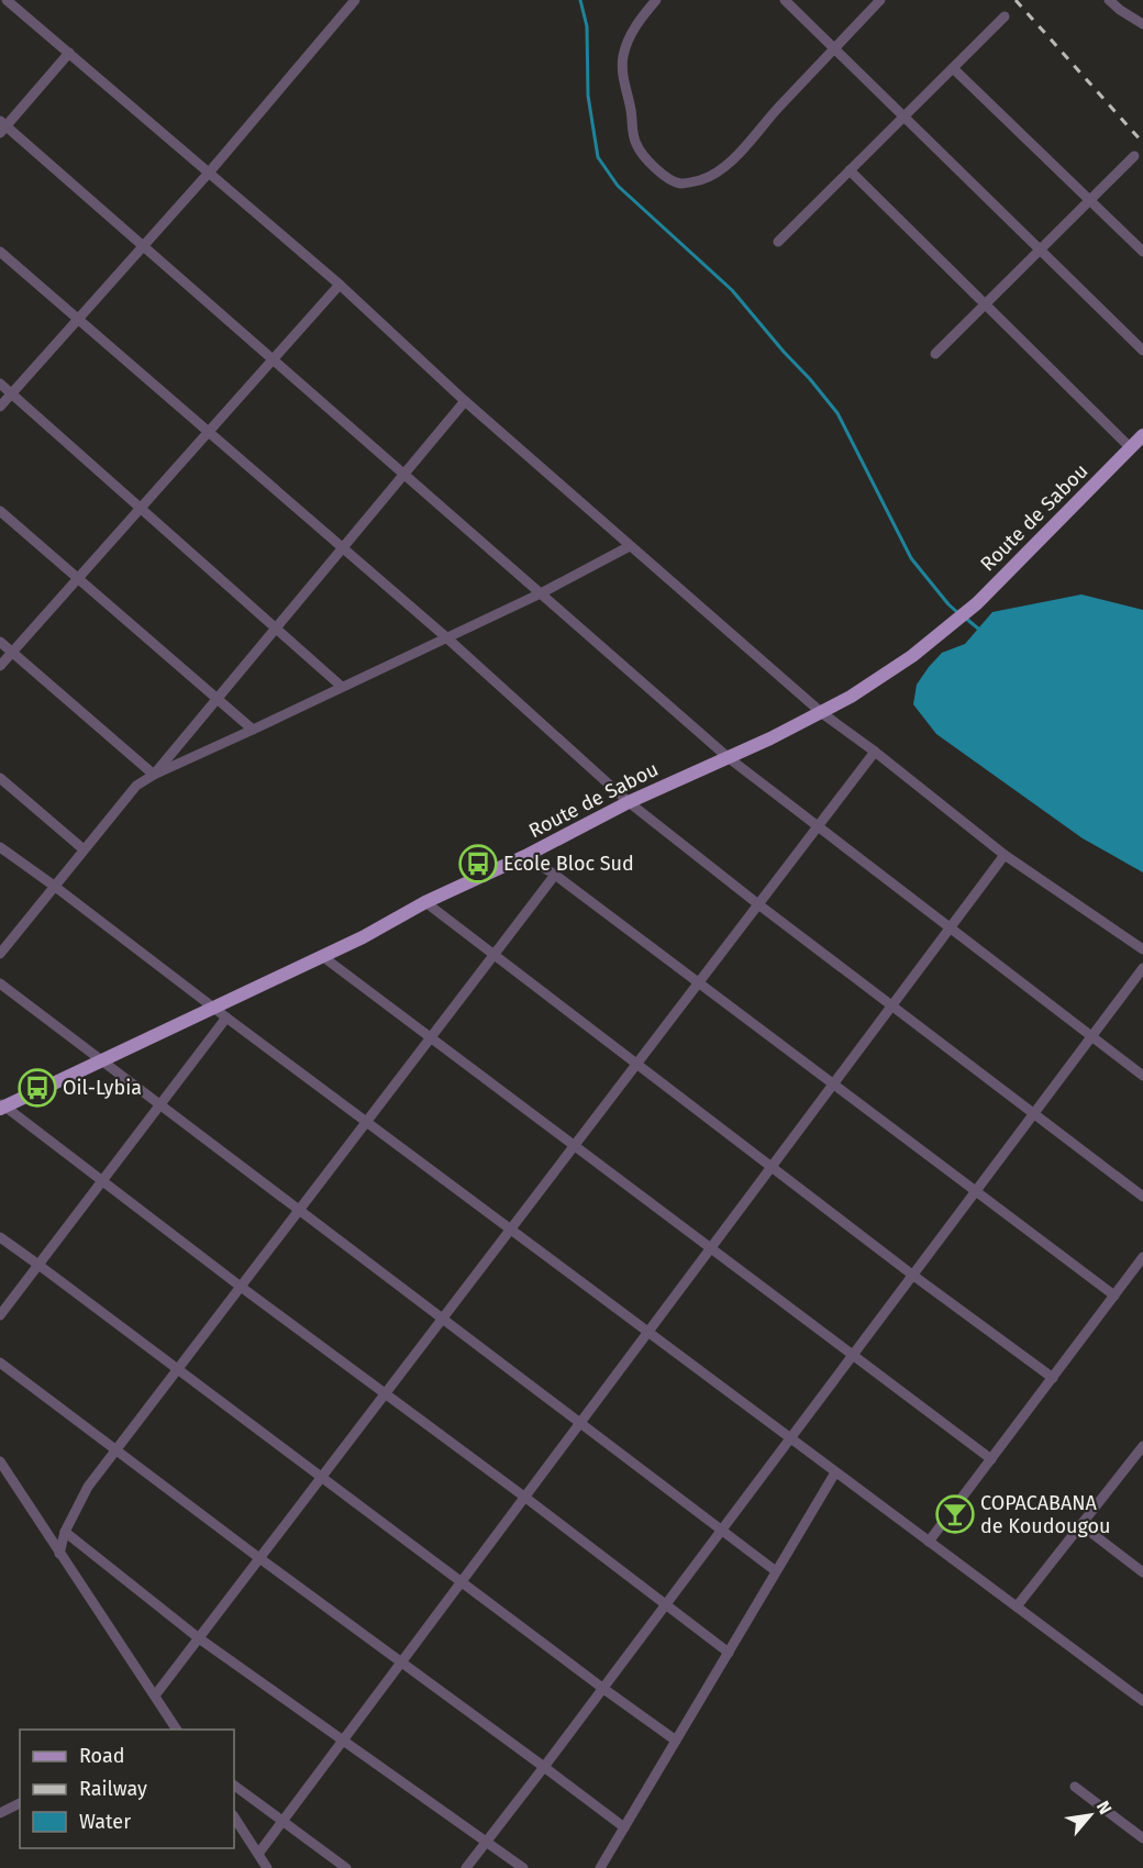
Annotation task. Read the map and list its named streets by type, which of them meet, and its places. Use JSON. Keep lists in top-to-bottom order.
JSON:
{
  "streets": {
    "main road": ["Route de Sabou"]
  },
  "places": {
    "bus stop": ["Ecole Bloc Sud", "Oil-Lybia"],
    "bar": ["COPACABANA de Koudougou"]
  },
  "legend": ["Road", "Railway", "Water"],
  "north": "top right"
}
